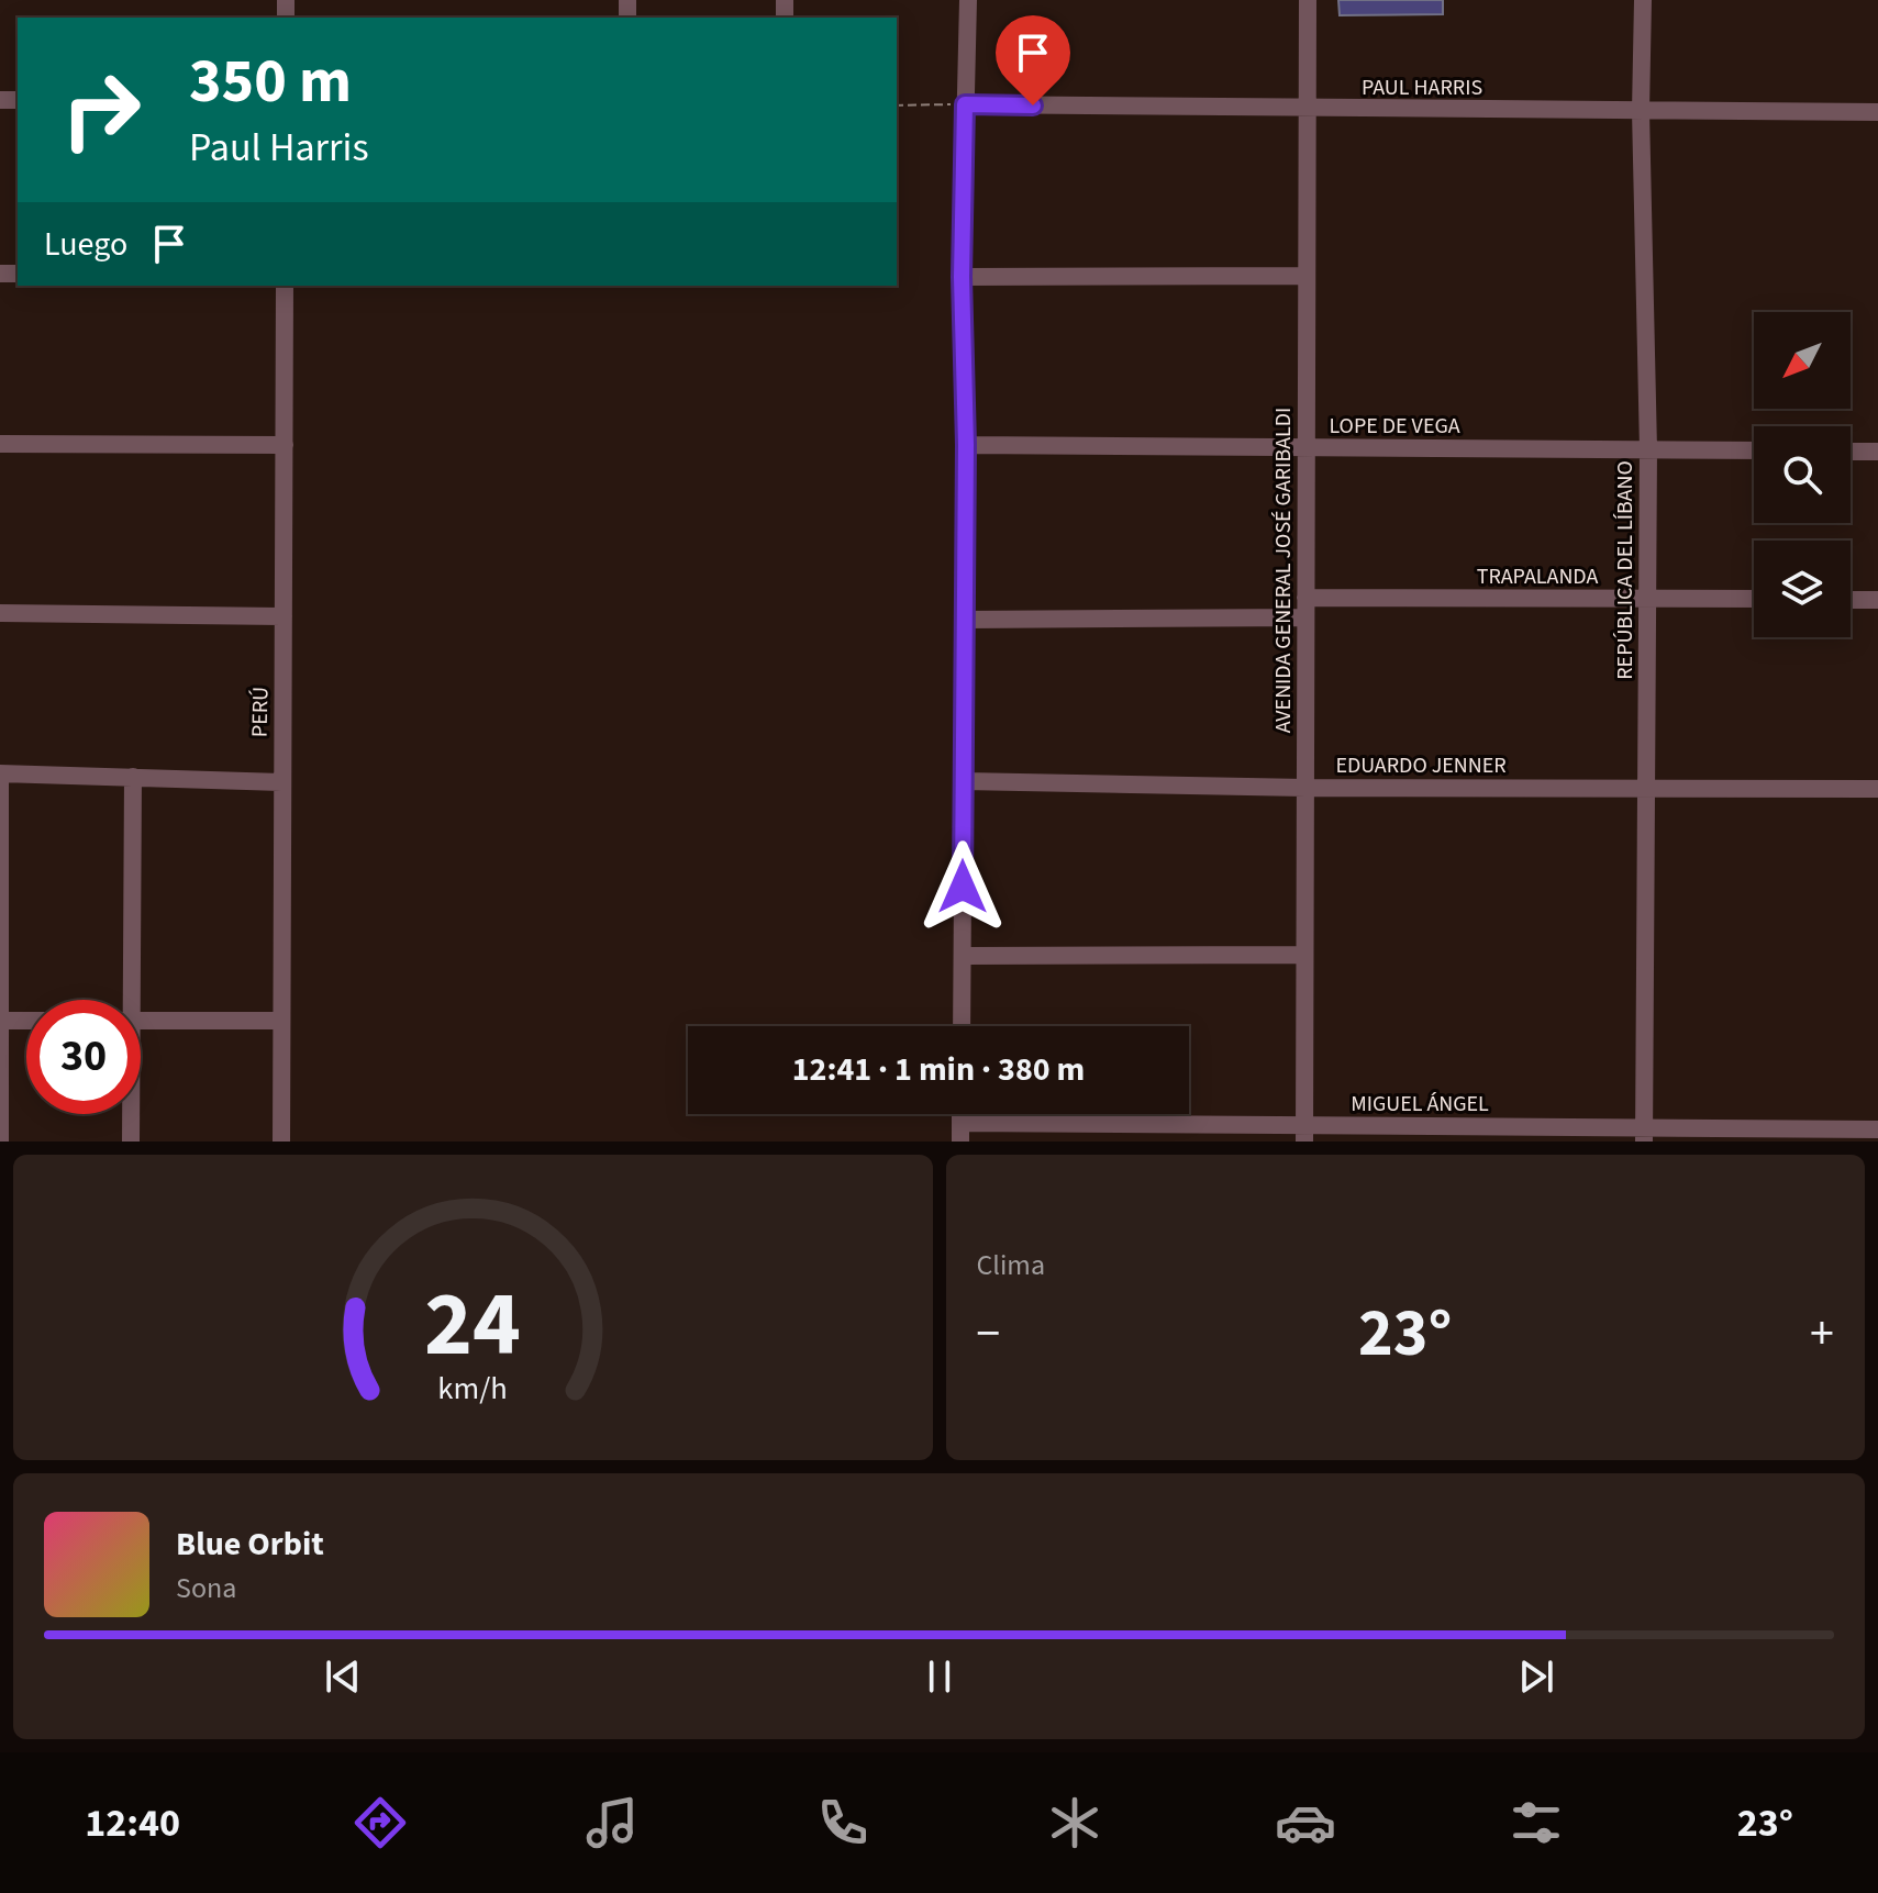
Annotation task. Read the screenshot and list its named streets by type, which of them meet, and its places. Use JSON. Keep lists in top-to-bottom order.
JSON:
{
  "streets": {
    "street": [
      "PAUL HARRIS",
      "LOPE DE VEGA",
      "AVENIDA GENERAL JOSÉ GARIBALDI",
      "REPÚBLICA DEL LÍBANO",
      "TRAPALANDA",
      "PERÚ",
      "EDUARDO JENNER",
      "MIGUEL ÁNGEL"
    ]
  },
  "crossings": [
    ["PAUL HARRIS", "AVENIDA GENERAL JOSÉ GARIBALDI"],
    ["PAUL HARRIS", "REPÚBLICA DEL LÍBANO"],
    ["LOPE DE VEGA", "AVENIDA GENERAL JOSÉ GARIBALDI"],
    ["LOPE DE VEGA", "REPÚBLICA DEL LÍBANO"],
    ["AVENIDA GENERAL JOSÉ GARIBALDI", "TRAPALANDA"],
    ["AVENIDA GENERAL JOSÉ GARIBALDI", "EDUARDO JENNER"],
    ["AVENIDA GENERAL JOSÉ GARIBALDI", "MIGUEL ÁNGEL"],
    ["REPÚBLICA DEL LÍBANO", "TRAPALANDA"],
    ["REPÚBLICA DEL LÍBANO", "EDUARDO JENNER"],
    ["REPÚBLICA DEL LÍBANO", "MIGUEL ÁNGEL"]
  ],
  "north": "bottom left",
  "page": {
    "turn": ["350 m", "Paul Harris"],
    "then": "Luego",
    "limit": "30",
    "trip": "12:41 · 1 min · 380 m",
    "tile": "Clima",
    "heat": ["−", "23°", "+"],
    "song": ["Blue Orbit", "Sona"],
    "tabs": ["12:40", "23°"],
    "gauge": ["24", "km/h"]
  }
}
